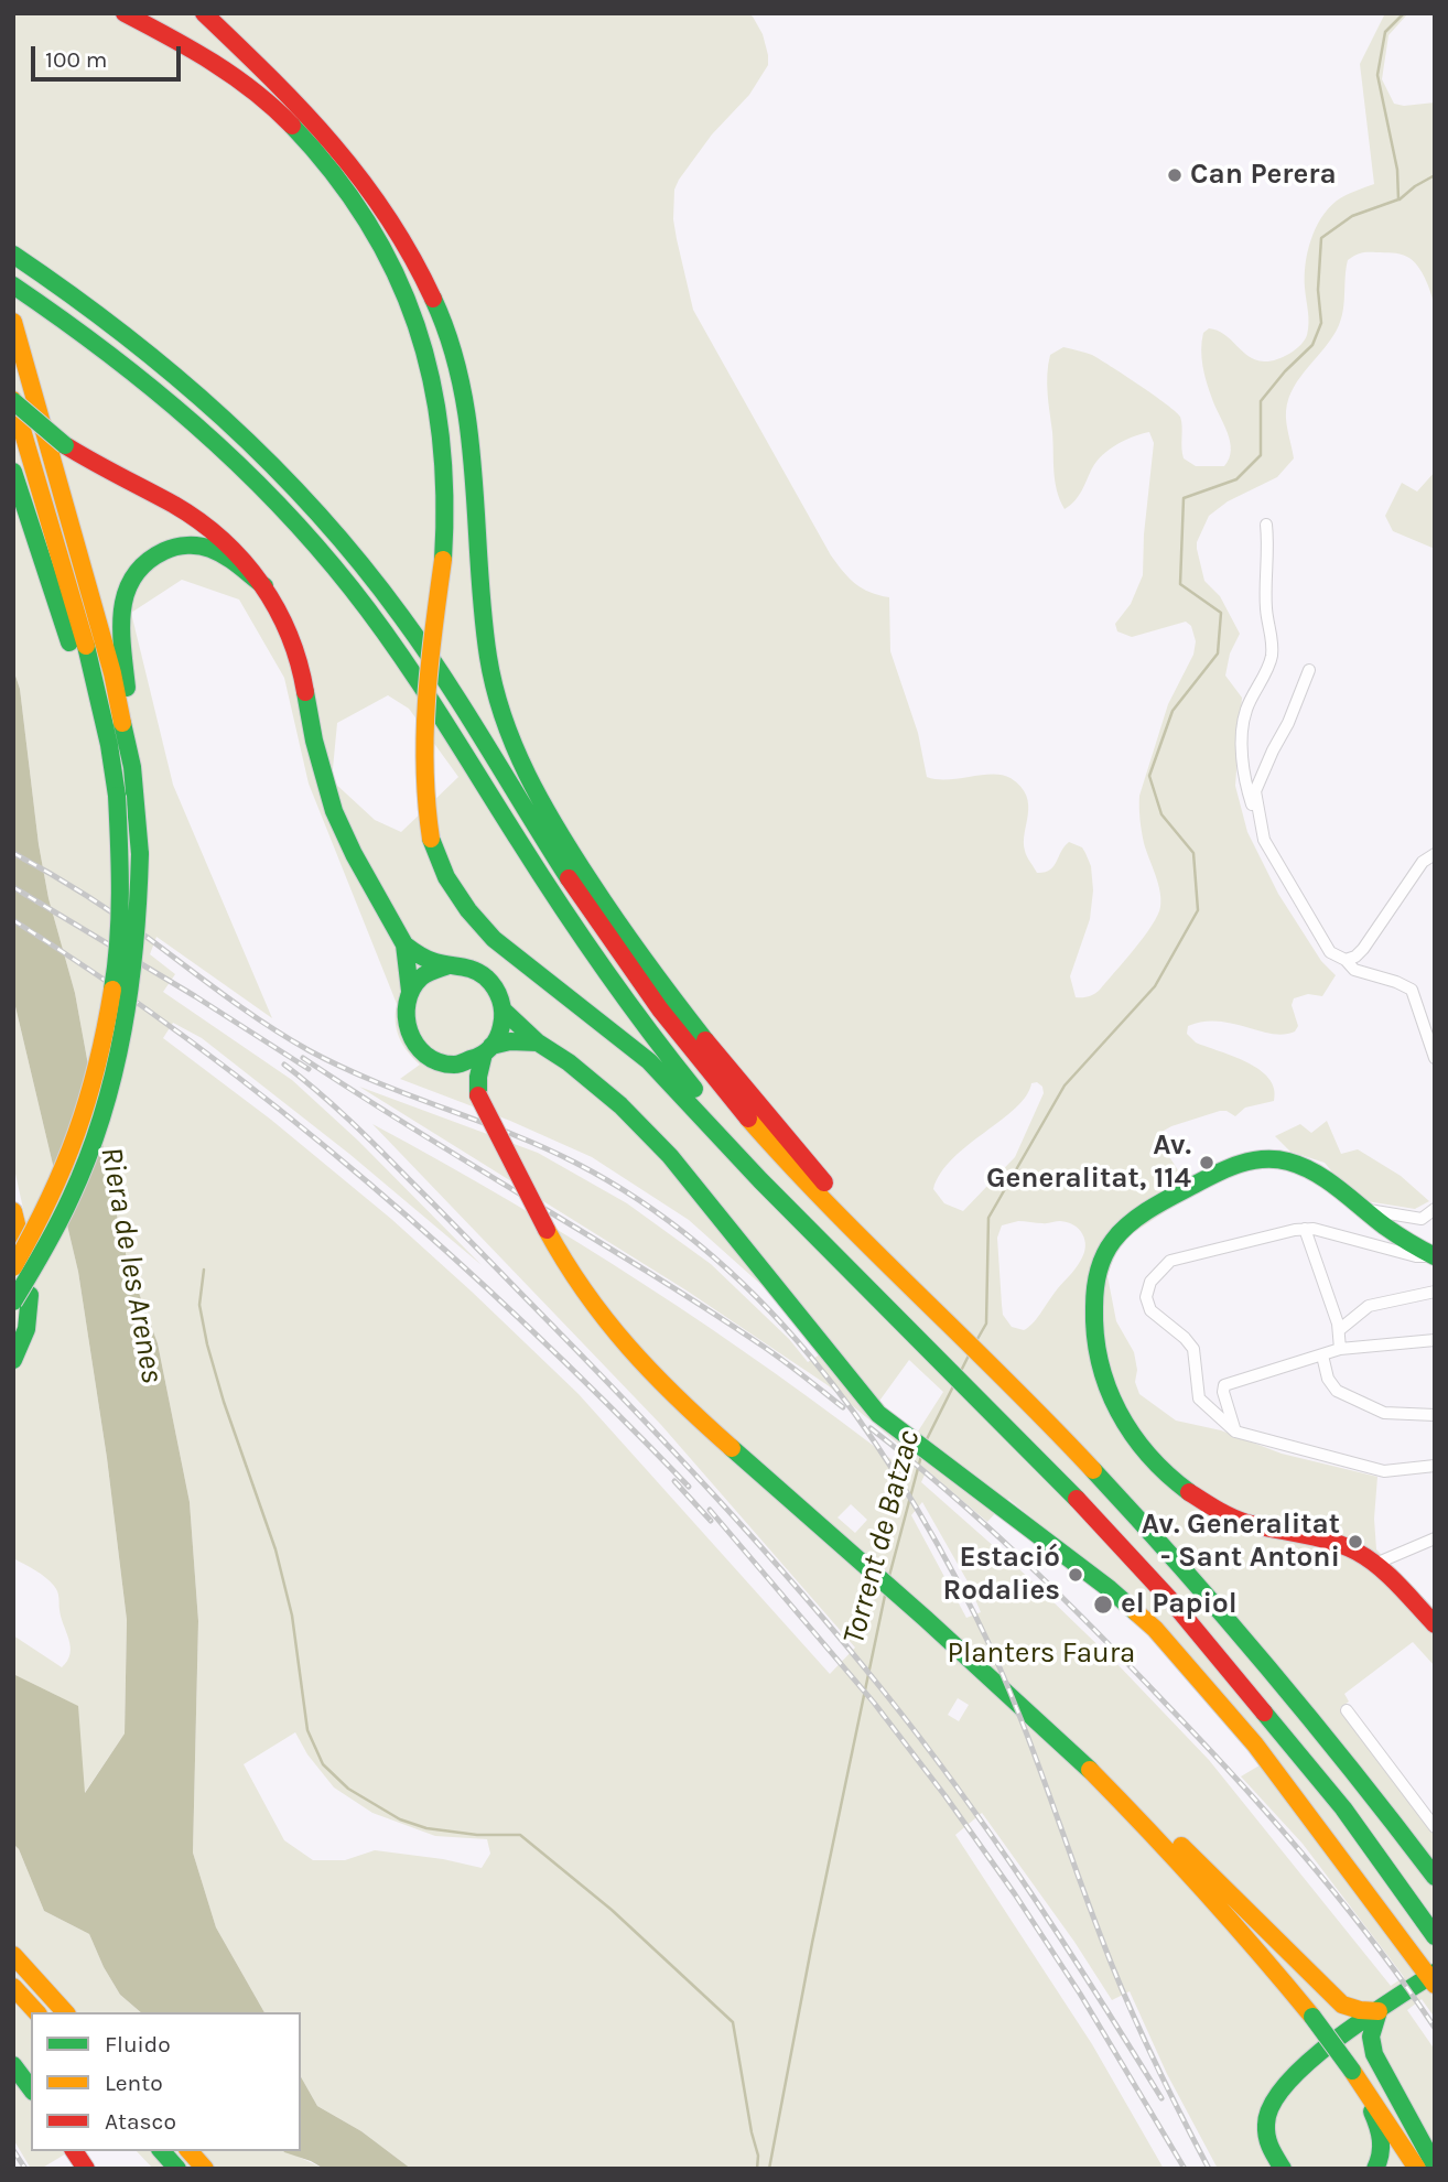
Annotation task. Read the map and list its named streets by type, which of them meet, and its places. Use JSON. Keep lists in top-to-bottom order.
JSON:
{
  "water": ["Riera de les Arenes", "Torrent de Batzac"],
  "parks": ["Planters Faura"],
  "places": [
    "Can Perera",
    "Av. Generalitat, 114",
    "Av. Generalitat - Sant Antoni",
    "Estació Rodalies",
    "el Papiol"
  ],
  "legend": ["Fluido", "Lento", "Atasco"],
  "scale_bar": "100 m"
}
